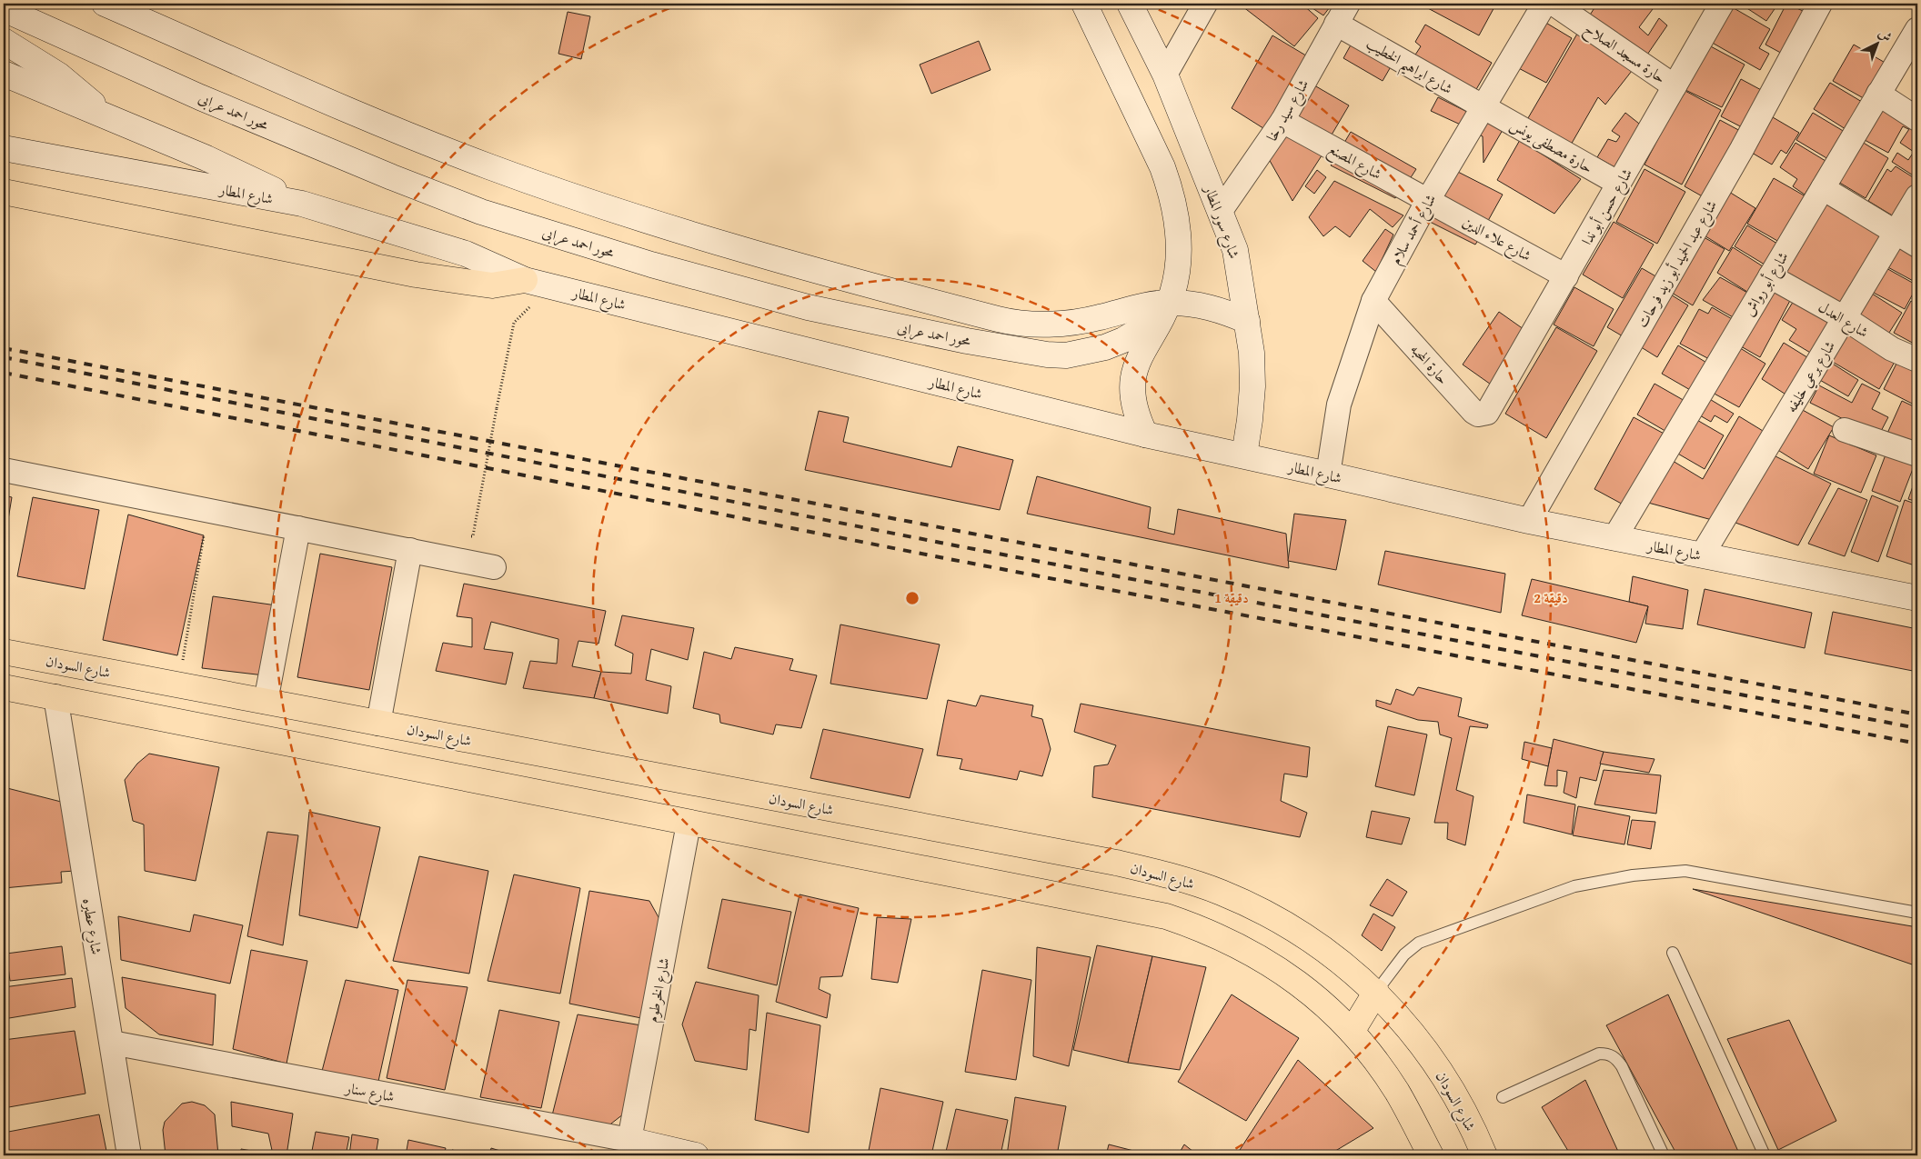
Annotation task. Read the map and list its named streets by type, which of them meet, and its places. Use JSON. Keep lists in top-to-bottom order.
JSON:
{
  "streets": {
    "main road": ["شارع السودان"],
    "street": [
      "حارة مسجد الصلاح",
      "شارع ابراهيم الخطيب",
      "شارع سيد رخا",
      "محور احمد عرابى",
      "حارة مصطفى يونس",
      "شارع المصنع",
      "شارع المطار",
      "شارع حسن أبو ندا",
      "شارع سور المطار",
      "شارع أحمد سلام",
      "شارع علاء الدين",
      "شارع عبد الحميد أبو زيد فرحات",
      "شارع أبو رواش",
      "شارع العدل",
      "حارة المحبه",
      "شارع برعي خليفه",
      "شارع عطبره",
      "شارع الخرطوم",
      "شارع سنار"
    ]
  },
  "crossings": [
    ["حارة مسجد الصلاح", "شارع حسن أبو ندا"],
    ["شارع ابراهيم الخطيب", "شارع سيد رخا"],
    ["شارع ابراهيم الخطيب", "حارة مصطفى يونس"],
    ["شارع ابراهيم الخطيب", "شارع أحمد سلام"],
    ["شارع سيد رخا", "شارع المصنع"],
    ["شارع سيد رخا", "شارع سور المطار"],
    ["محور احمد عرابى", "شارع المطار"],
    ["محور احمد عرابى", "شارع سور المطار"],
    ["حارة مصطفى يونس", "شارع حسن أبو ندا"],
    ["حارة مصطفى يونس", "شارع أحمد سلام"],
    ["شارع المصنع", "شارع أحمد سلام"],
    ["شارع المصنع", "شارع علاء الدين"],
    ["شارع المطار", "شارع سور المطار"],
    ["شارع المطار", "شارع أحمد سلام"],
    ["شارع المطار", "شارع عبد الحميد أبو زيد فرحات"],
    ["شارع المطار", "شارع أبو رواش"],
    ["شارع المطار", "شارع برعي خليفه"],
    ["شارع حسن أبو ندا", "شارع علاء الدين"],
    ["شارع حسن أبو ندا", "حارة المحبه"],
    ["شارع أحمد سلام", "شارع علاء الدين"],
    ["شارع أحمد سلام", "حارة المحبه"],
    ["شارع أبو رواش", "شارع العدل"],
    ["شارع العدل", "شارع برعي خليفه"],
    ["شارع عطبره", "شارع سنار"],
    ["شارع الخرطوم", "شارع سنار"]
  ],
  "north": "top right",
  "rings": ["1 دقيقة", "2 دقيقة"]
}
